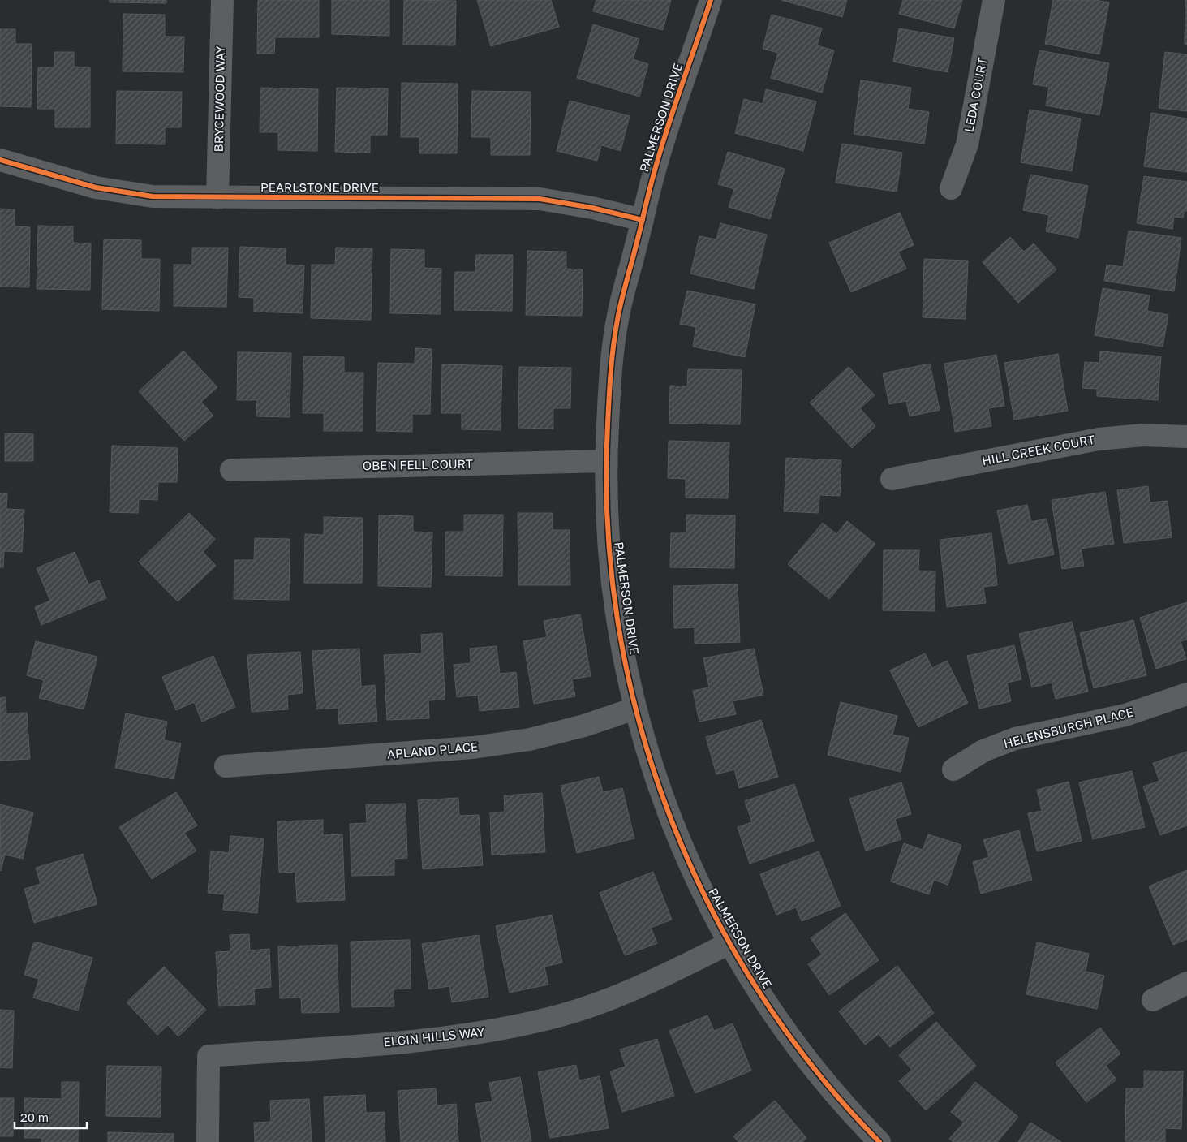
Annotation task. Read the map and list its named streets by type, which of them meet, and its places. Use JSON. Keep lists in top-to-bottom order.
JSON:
{
  "streets": {
    "street": [
      "LEDA COURT",
      "BRYCEWOOD WAY",
      "PALMERSON DRIVE",
      "PEARLSTONE DRIVE",
      "HILL CREEK COURT",
      "OBEN FELL COURT",
      "HELENSBURGH PLACE",
      "APLAND PLACE",
      "ELGIN HILLS WAY"
    ]
  },
  "crossings": [
    ["BRYCEWOOD WAY", "PEARLSTONE DRIVE"],
    ["PALMERSON DRIVE", "PEARLSTONE DRIVE"],
    ["PALMERSON DRIVE", "OBEN FELL COURT"],
    ["PALMERSON DRIVE", "APLAND PLACE"],
    ["PALMERSON DRIVE", "ELGIN HILLS WAY"]
  ],
  "scale_bar": "20 m"
}
